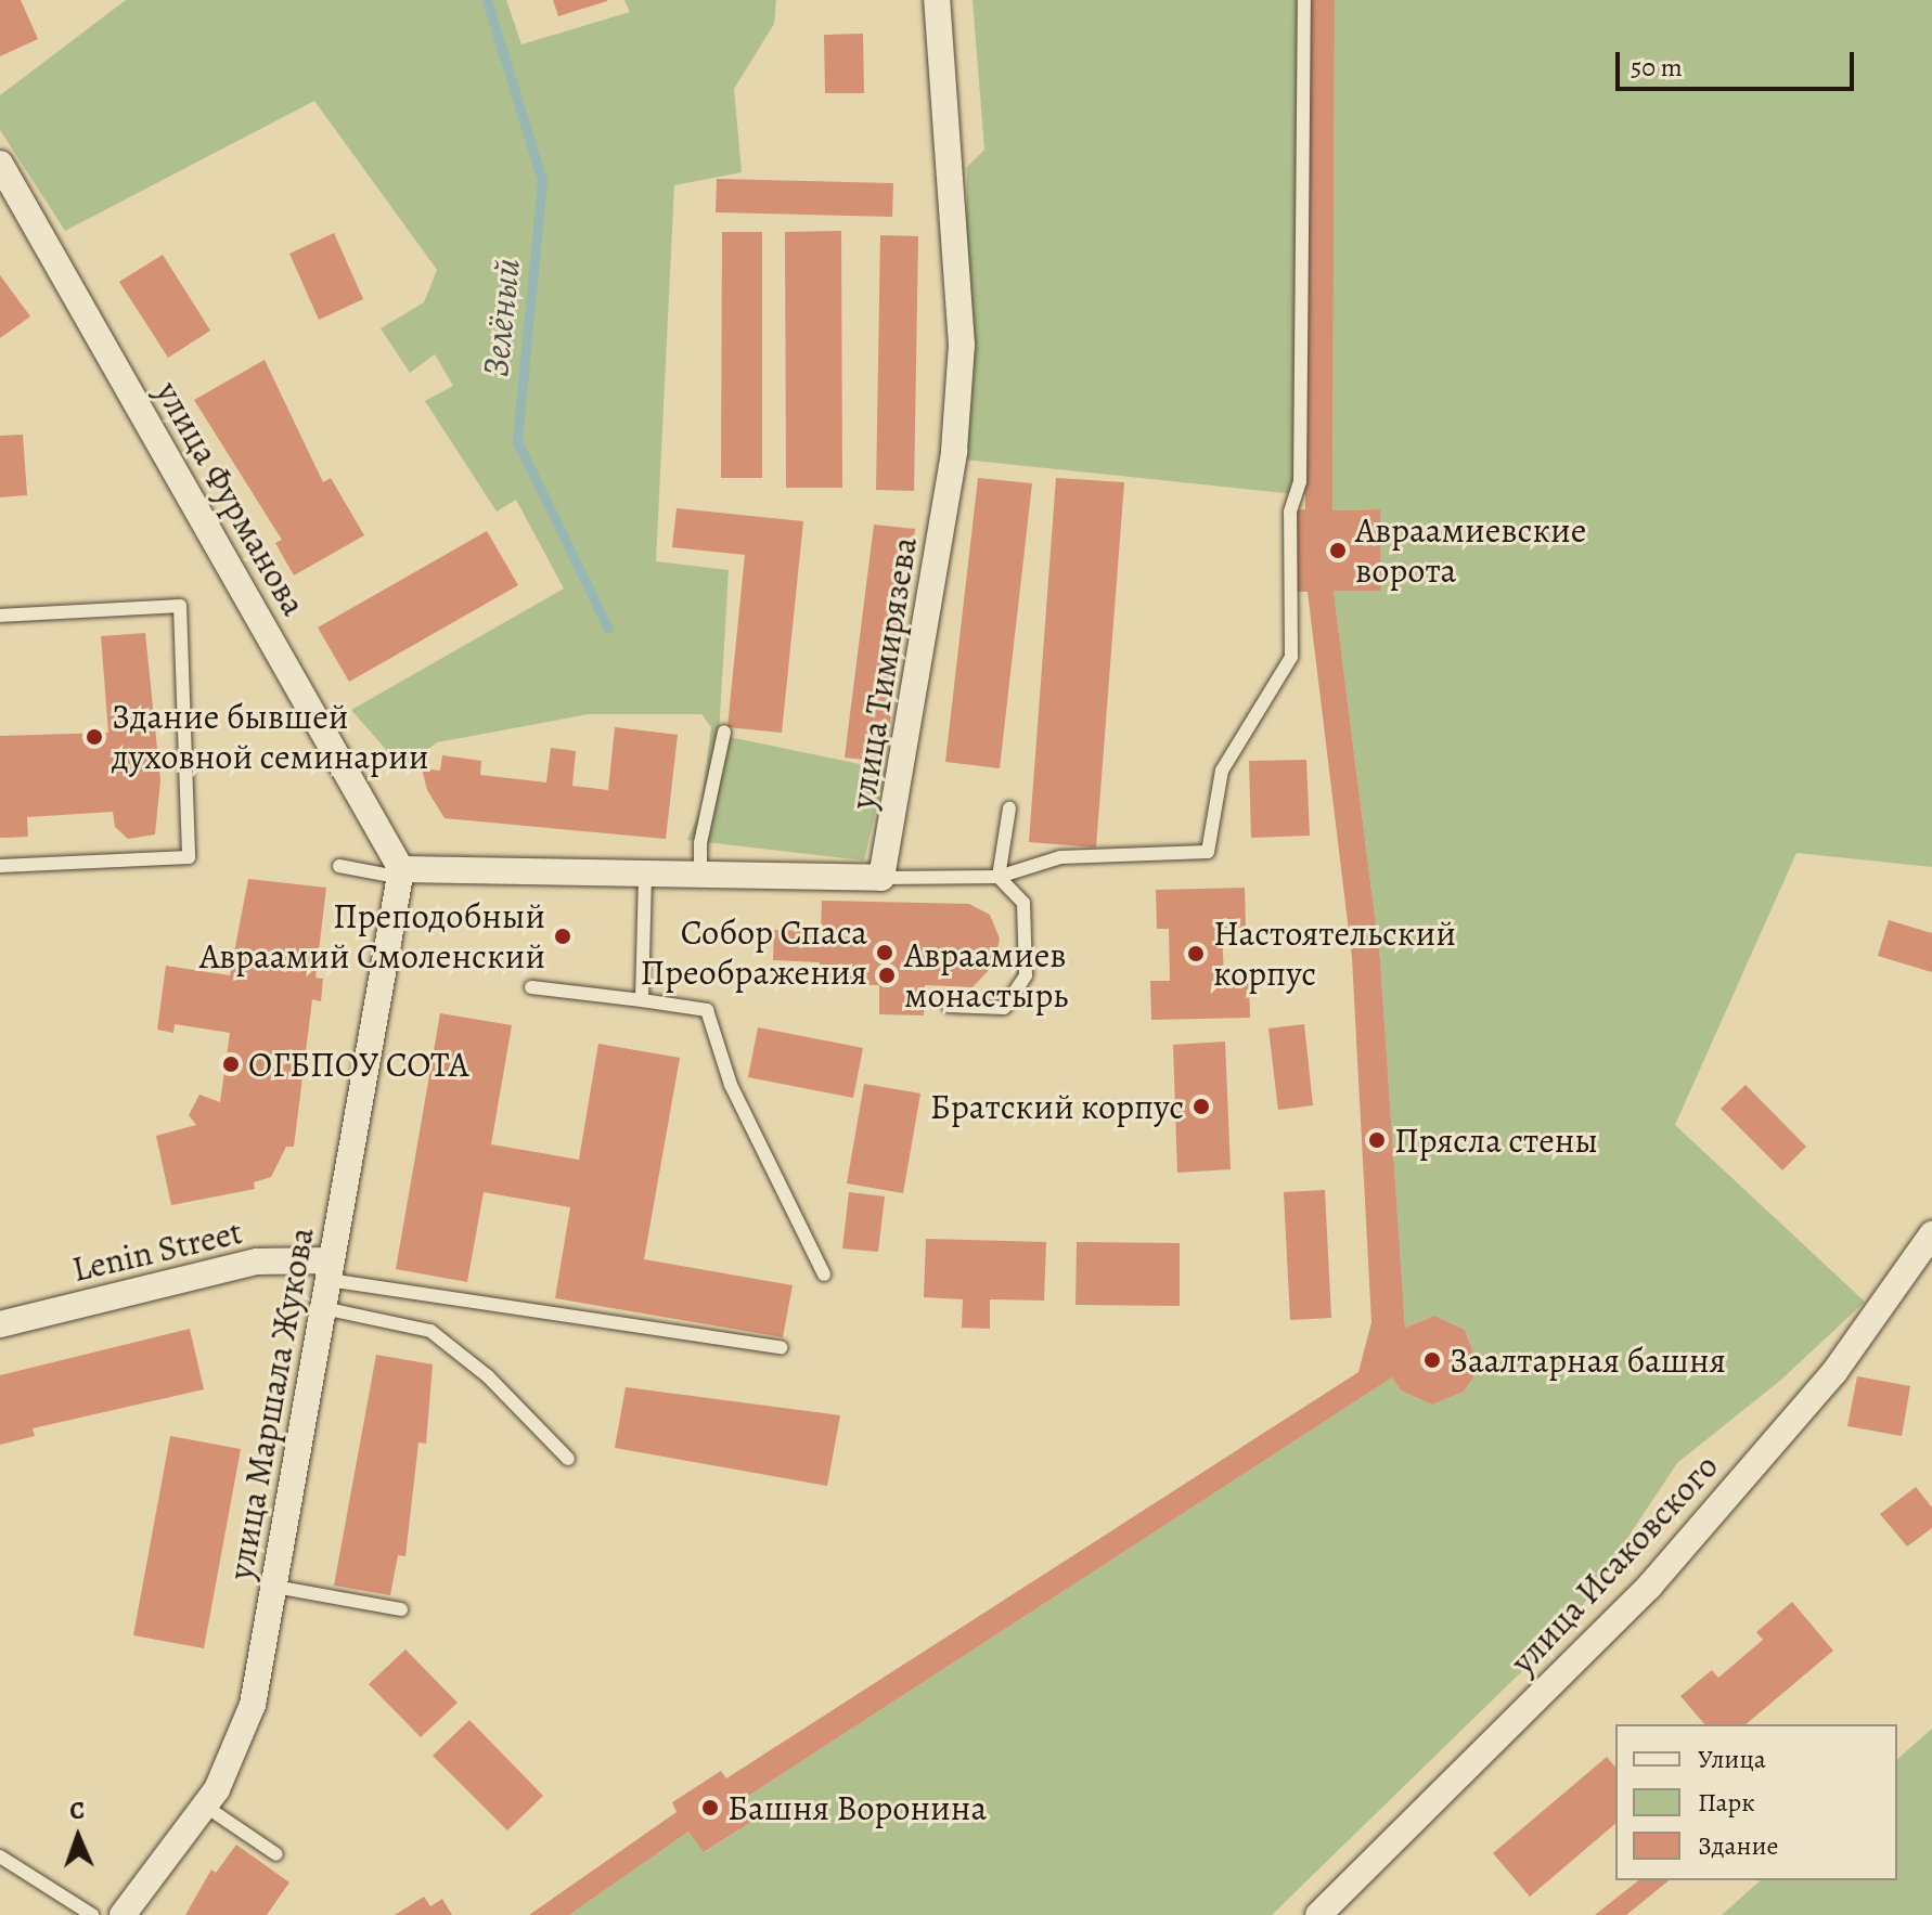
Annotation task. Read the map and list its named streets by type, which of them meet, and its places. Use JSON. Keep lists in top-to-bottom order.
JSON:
{
  "streets": {
    "street": [
      "улица Фурманова",
      "улица Тимирязева",
      "Lenin Street",
      "улица Маршала Жукова",
      "улица Исаковского"
    ]
  },
  "crossings": [
    ["улица Фурманова", "улица Маршала Жукова"],
    ["Lenin Street", "улица Маршала Жукова"]
  ],
  "water": ["Зелёный"],
  "places": [
    "Авраамиевские ворота",
    "Здание бывшей духовной семинарии",
    "Преподобный Авраамий Смоленский",
    "Собор Спаса Преображения",
    "Настоятельский корпус",
    "Авраамиев монастырь",
    "ОГБПОУ СОТА",
    "Братский корпус",
    "Прясла стены",
    "Заалтарная башня",
    "Башня Воронина"
  ],
  "legend": ["Улица", "Парк", "Здание"],
  "scale_bar": "50 m",
  "north": "top"
}
